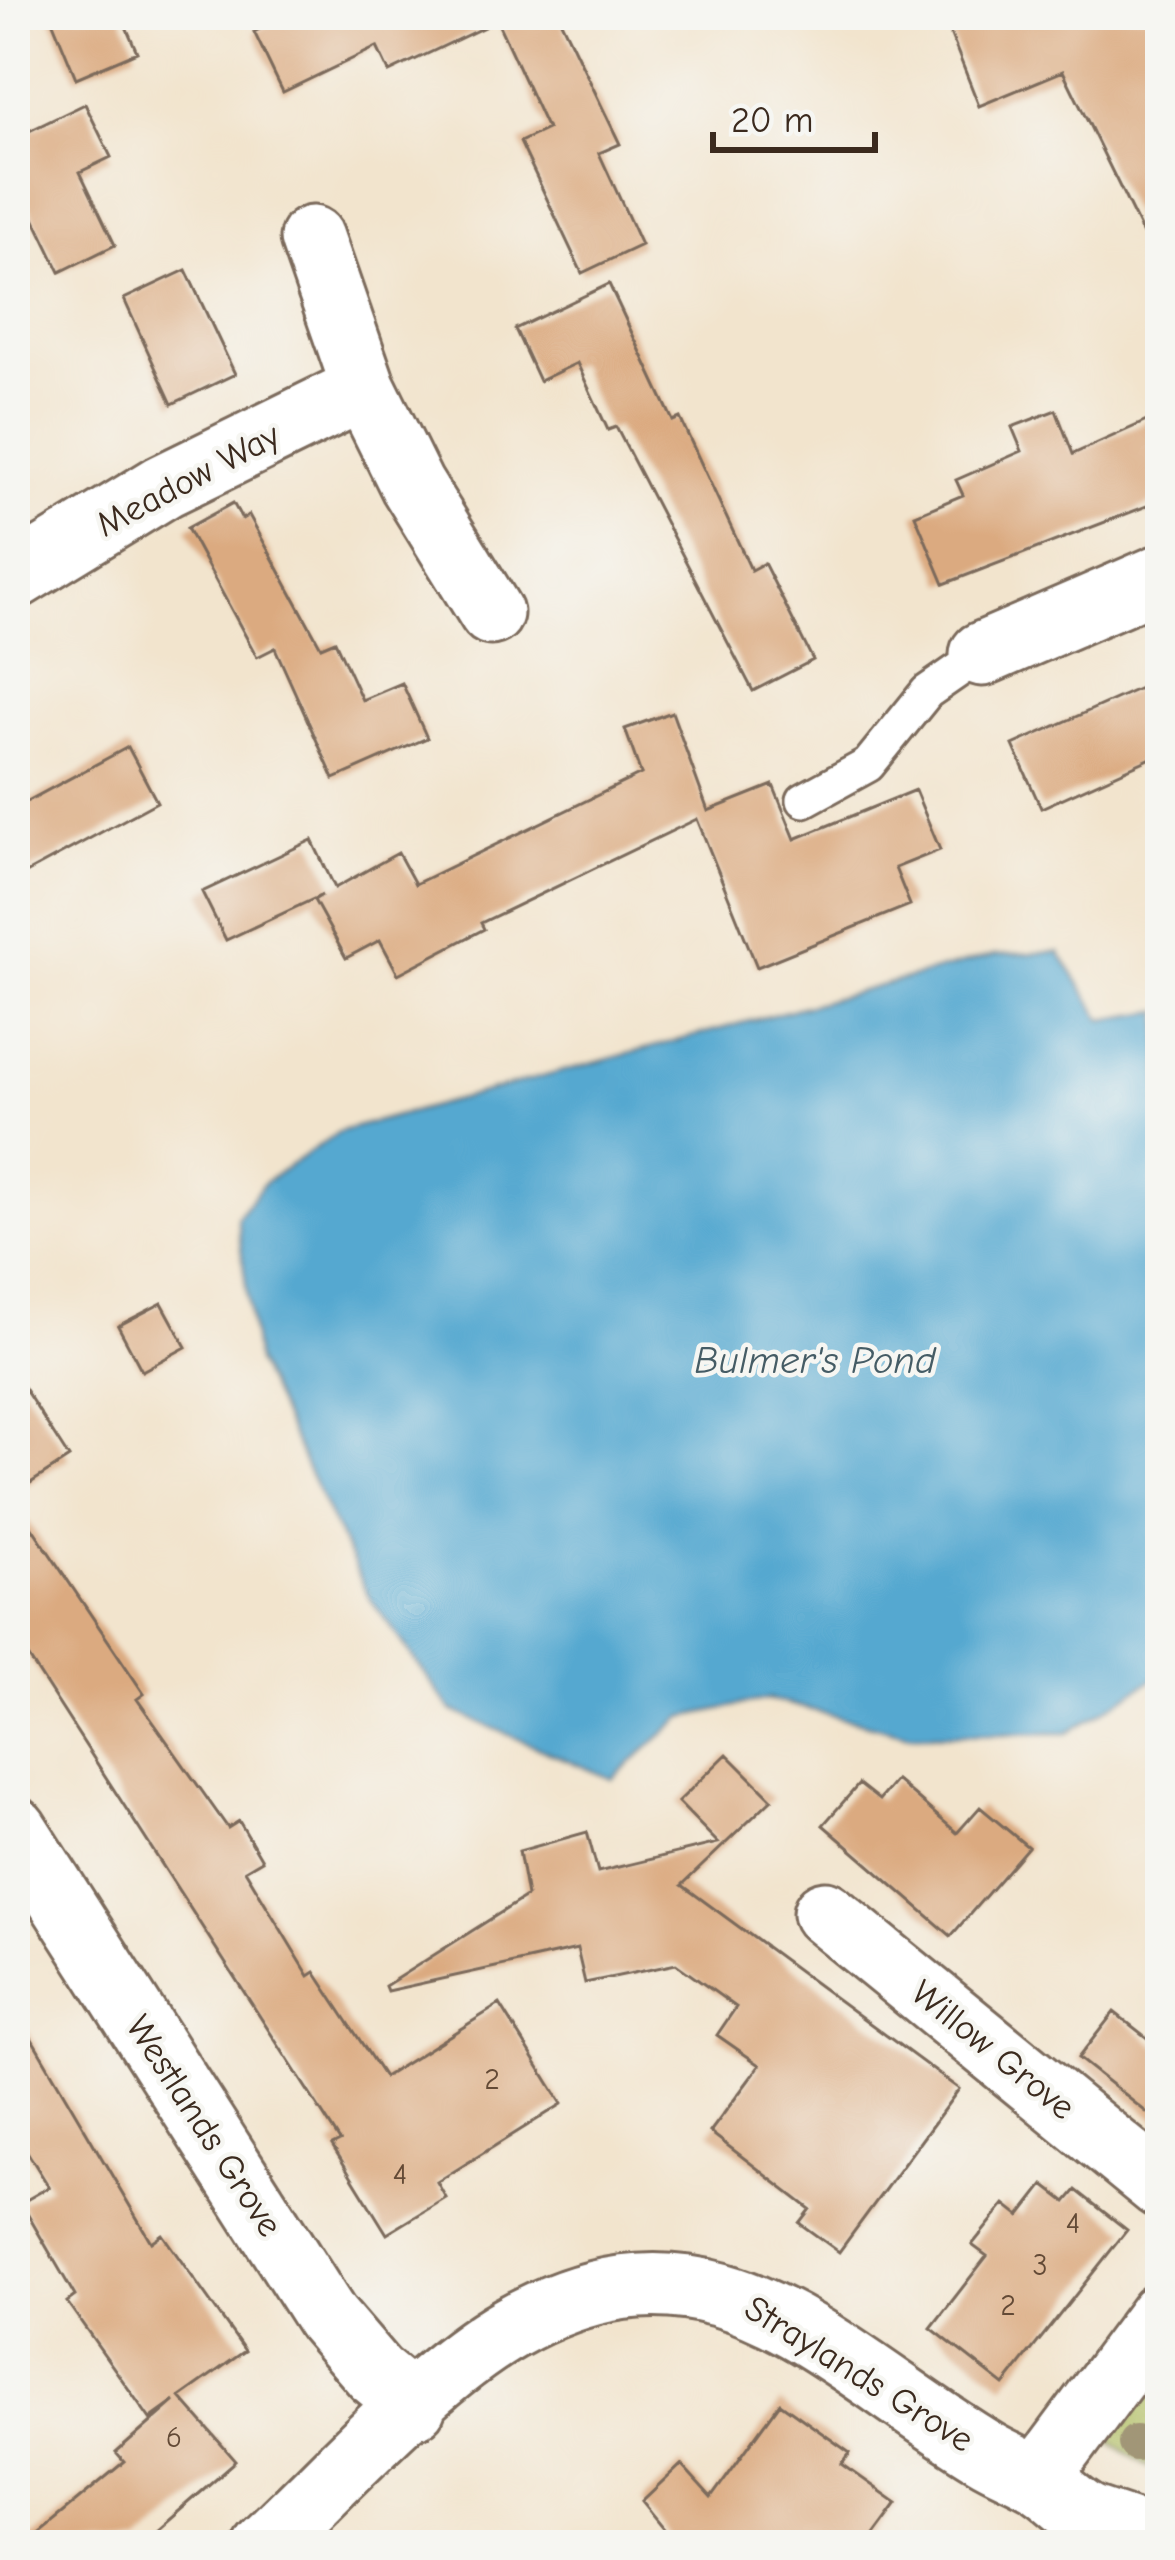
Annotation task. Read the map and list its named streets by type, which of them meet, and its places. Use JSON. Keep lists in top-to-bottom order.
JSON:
{
  "streets": {
    "street": [
      "Meadow Way",
      "Willow Grove",
      "Westlands Grove",
      "Straylands Grove"
    ]
  },
  "crossings": [
    ["Westlands Grove", "Straylands Grove"]
  ],
  "water": ["Bulmer's Pond"],
  "house_numbers": [
    "2",
    "4",
    "4",
    "3",
    "2",
    "6"
  ],
  "scale_bar": "20 m"
}
